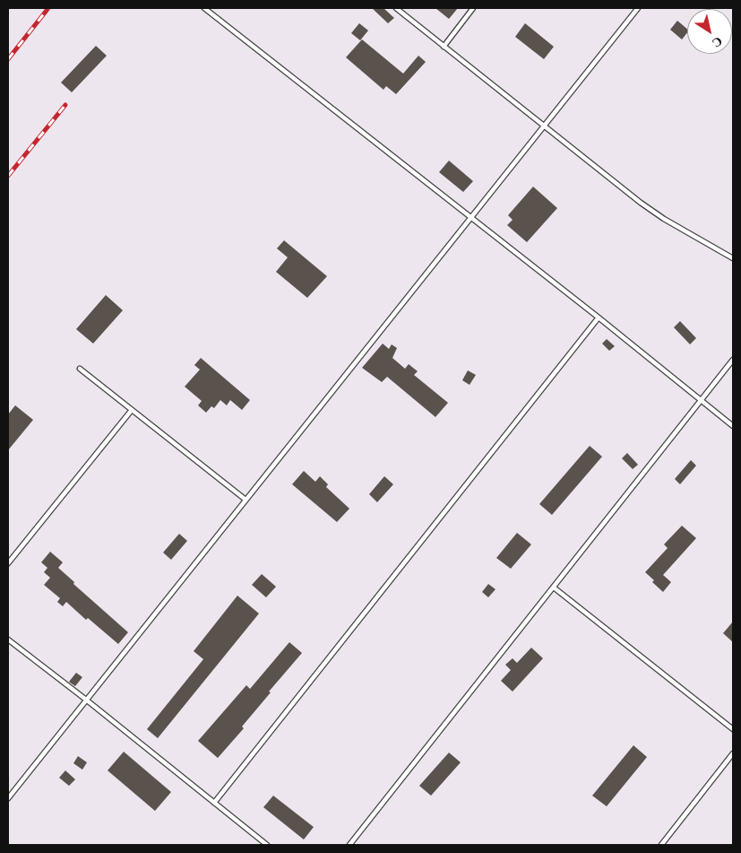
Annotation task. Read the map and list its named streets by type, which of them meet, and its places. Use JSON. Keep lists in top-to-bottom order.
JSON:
{
  "north": "bottom right"
}
